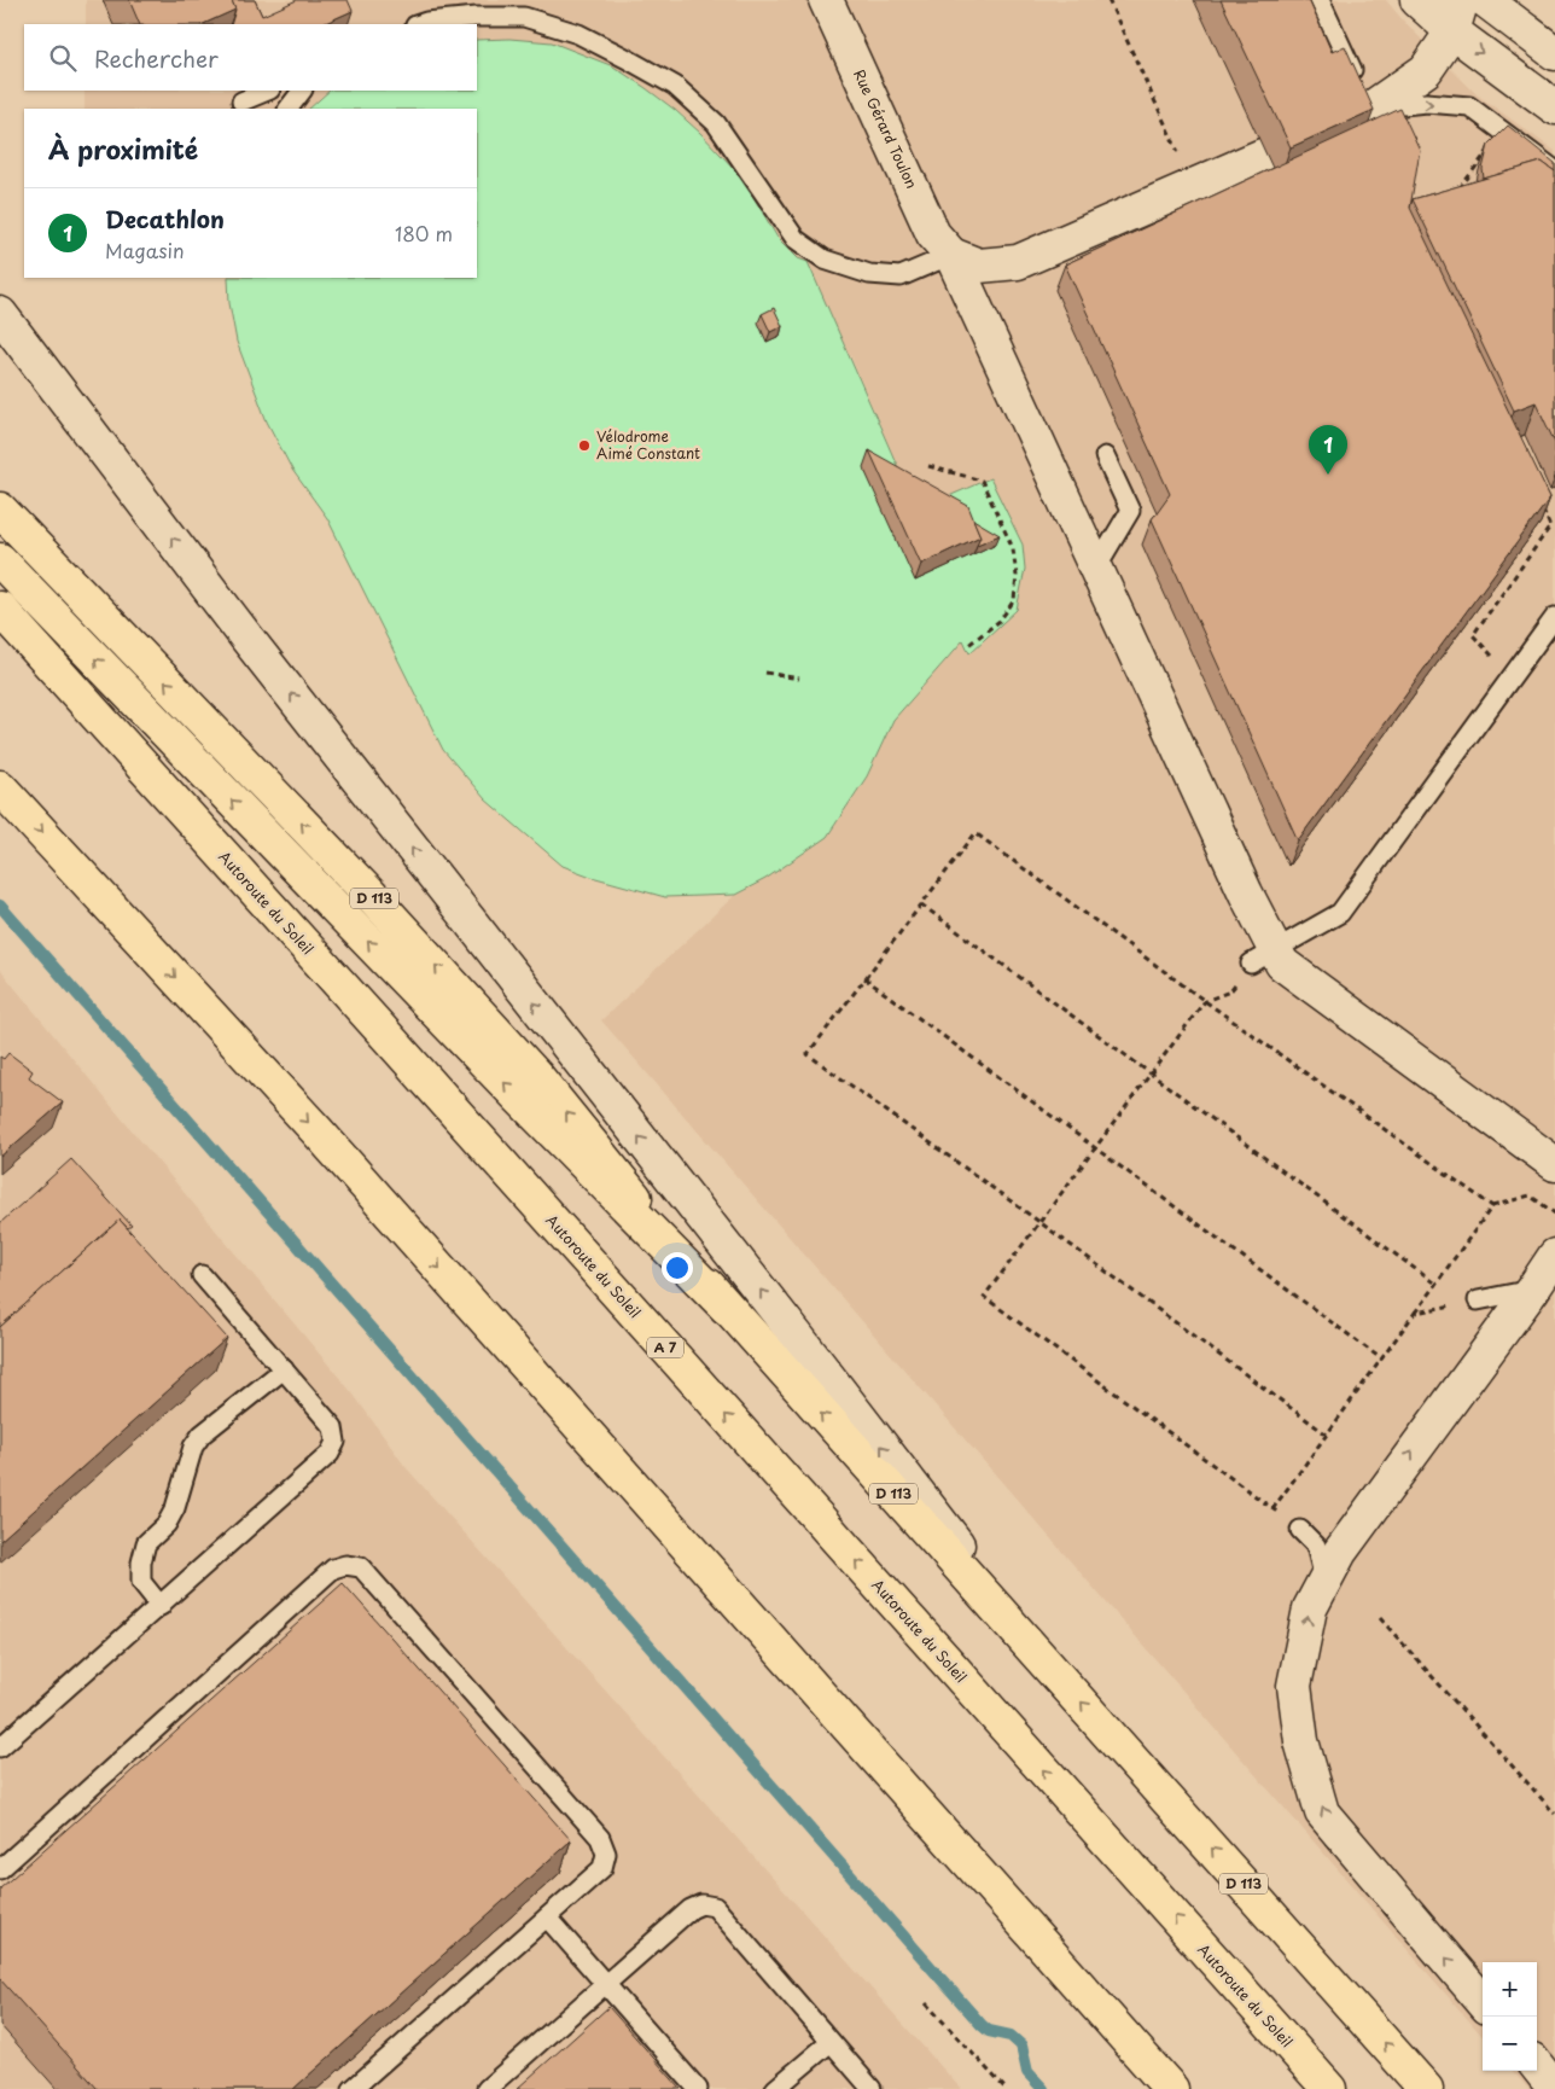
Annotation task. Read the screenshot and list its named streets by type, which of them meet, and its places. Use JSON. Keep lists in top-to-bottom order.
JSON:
{
  "streets": {
    "main road": ["D 113", "Autoroute du Soleil", "A 7"],
    "street": ["Rue Gérard Toulon"]
  },
  "places": ["Vélodrome Aimé Constant"],
  "page": {
    "search": "Rechercher",
    "heading": "À proximité",
    "list": [
      {
        "mark": "1",
        "name": "Decathlon",
        "note": "Magasin",
        "value": "180 m"
      }
    ],
    "pins": "1",
    "map_buttons": ["+", "−"]
  }
}
